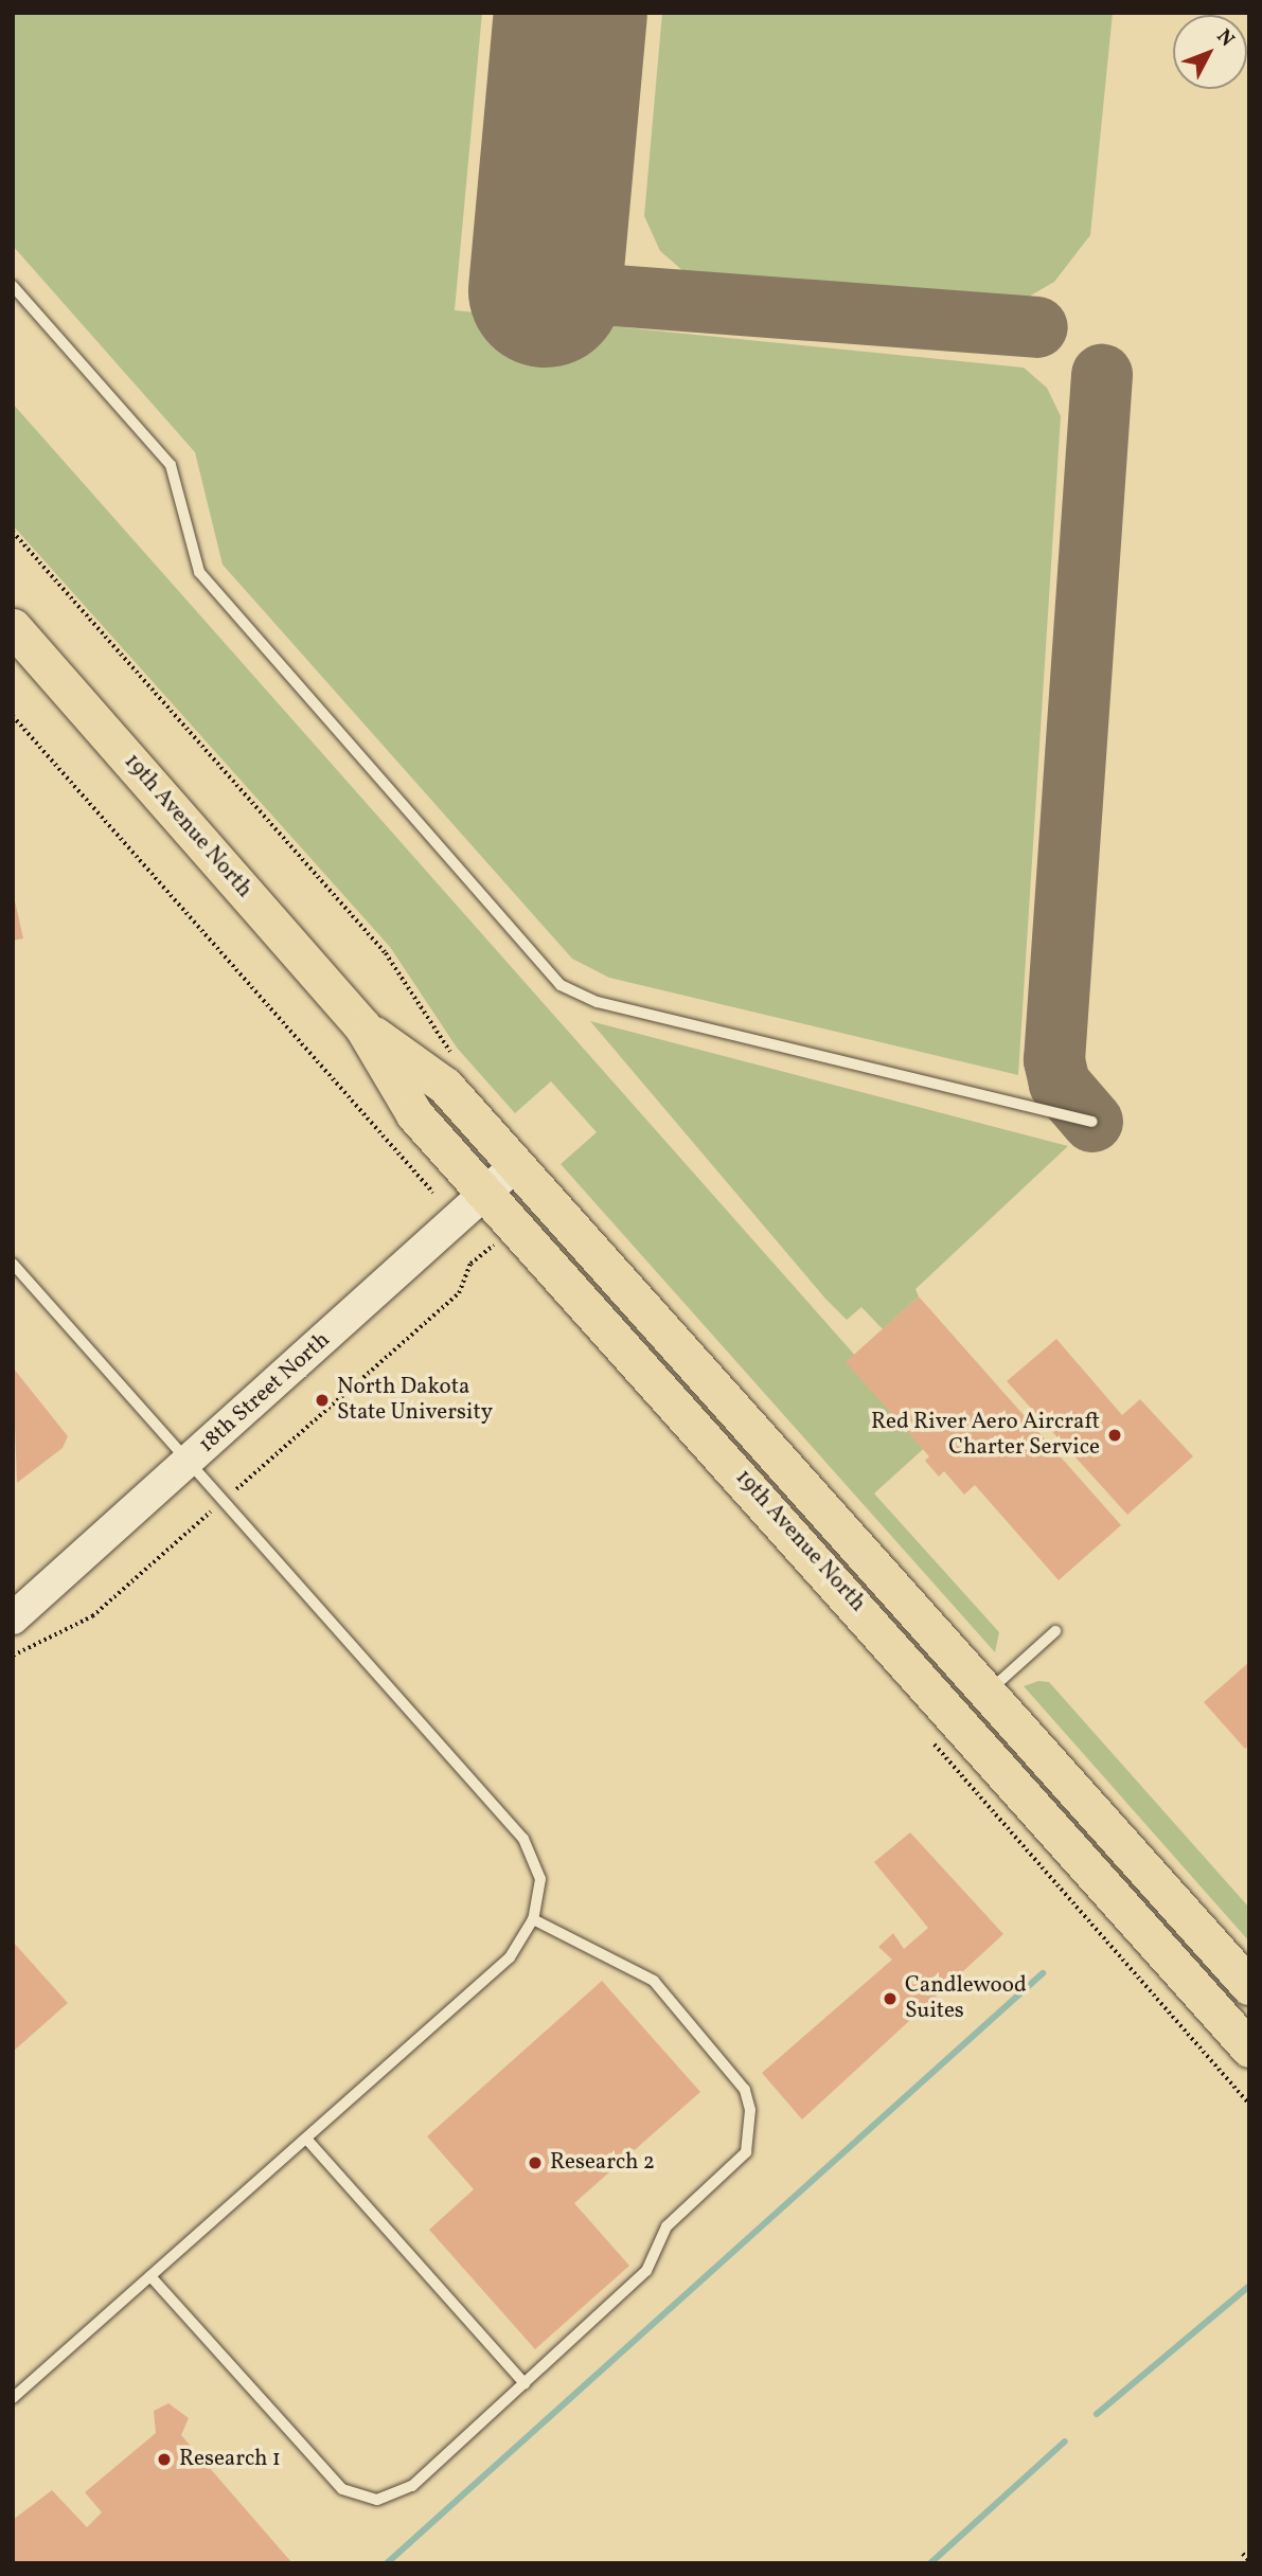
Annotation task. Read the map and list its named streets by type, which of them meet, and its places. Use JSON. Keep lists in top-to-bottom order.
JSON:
{
  "streets": {
    "main road": ["19th Avenue North"],
    "street": ["18th Street North"]
  },
  "crossings": [
    ["19th Avenue North", "18th Street North"]
  ],
  "places": [
    "North Dakota State University",
    "Red River Aero Aircraft Charter Service",
    "Candlewood Suites",
    "Research 2",
    "Research 1"
  ],
  "north": "top right"
}
